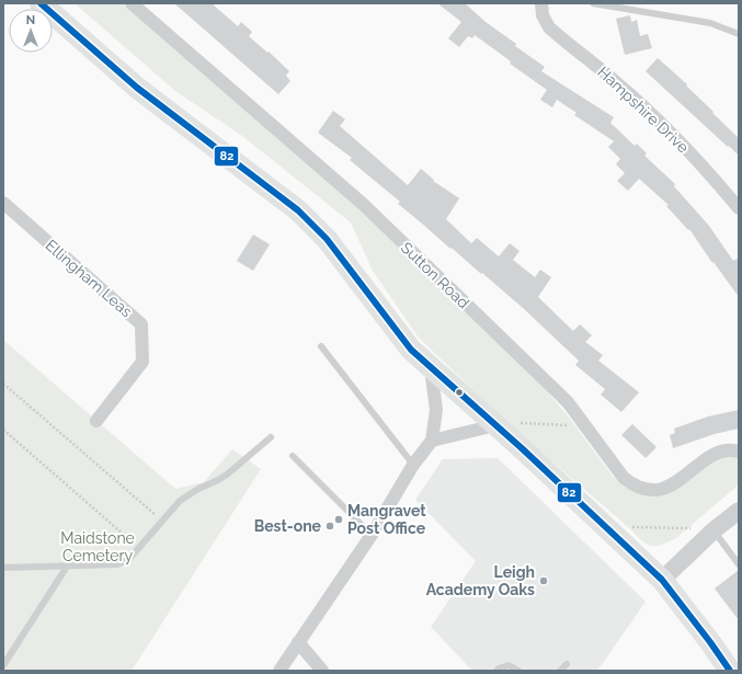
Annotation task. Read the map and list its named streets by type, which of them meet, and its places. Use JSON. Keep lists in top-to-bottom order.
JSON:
{
  "streets": {
    "street": ["Hampshire Drive", "Sutton Road", "Ellingham Leas"]
  },
  "parks": ["Maidstone Cemetery"],
  "places": ["Mangravet Post Office", "Best-one", "Leigh Academy Oaks"],
  "lines": ["transit line 82"],
  "north": "top"
}
